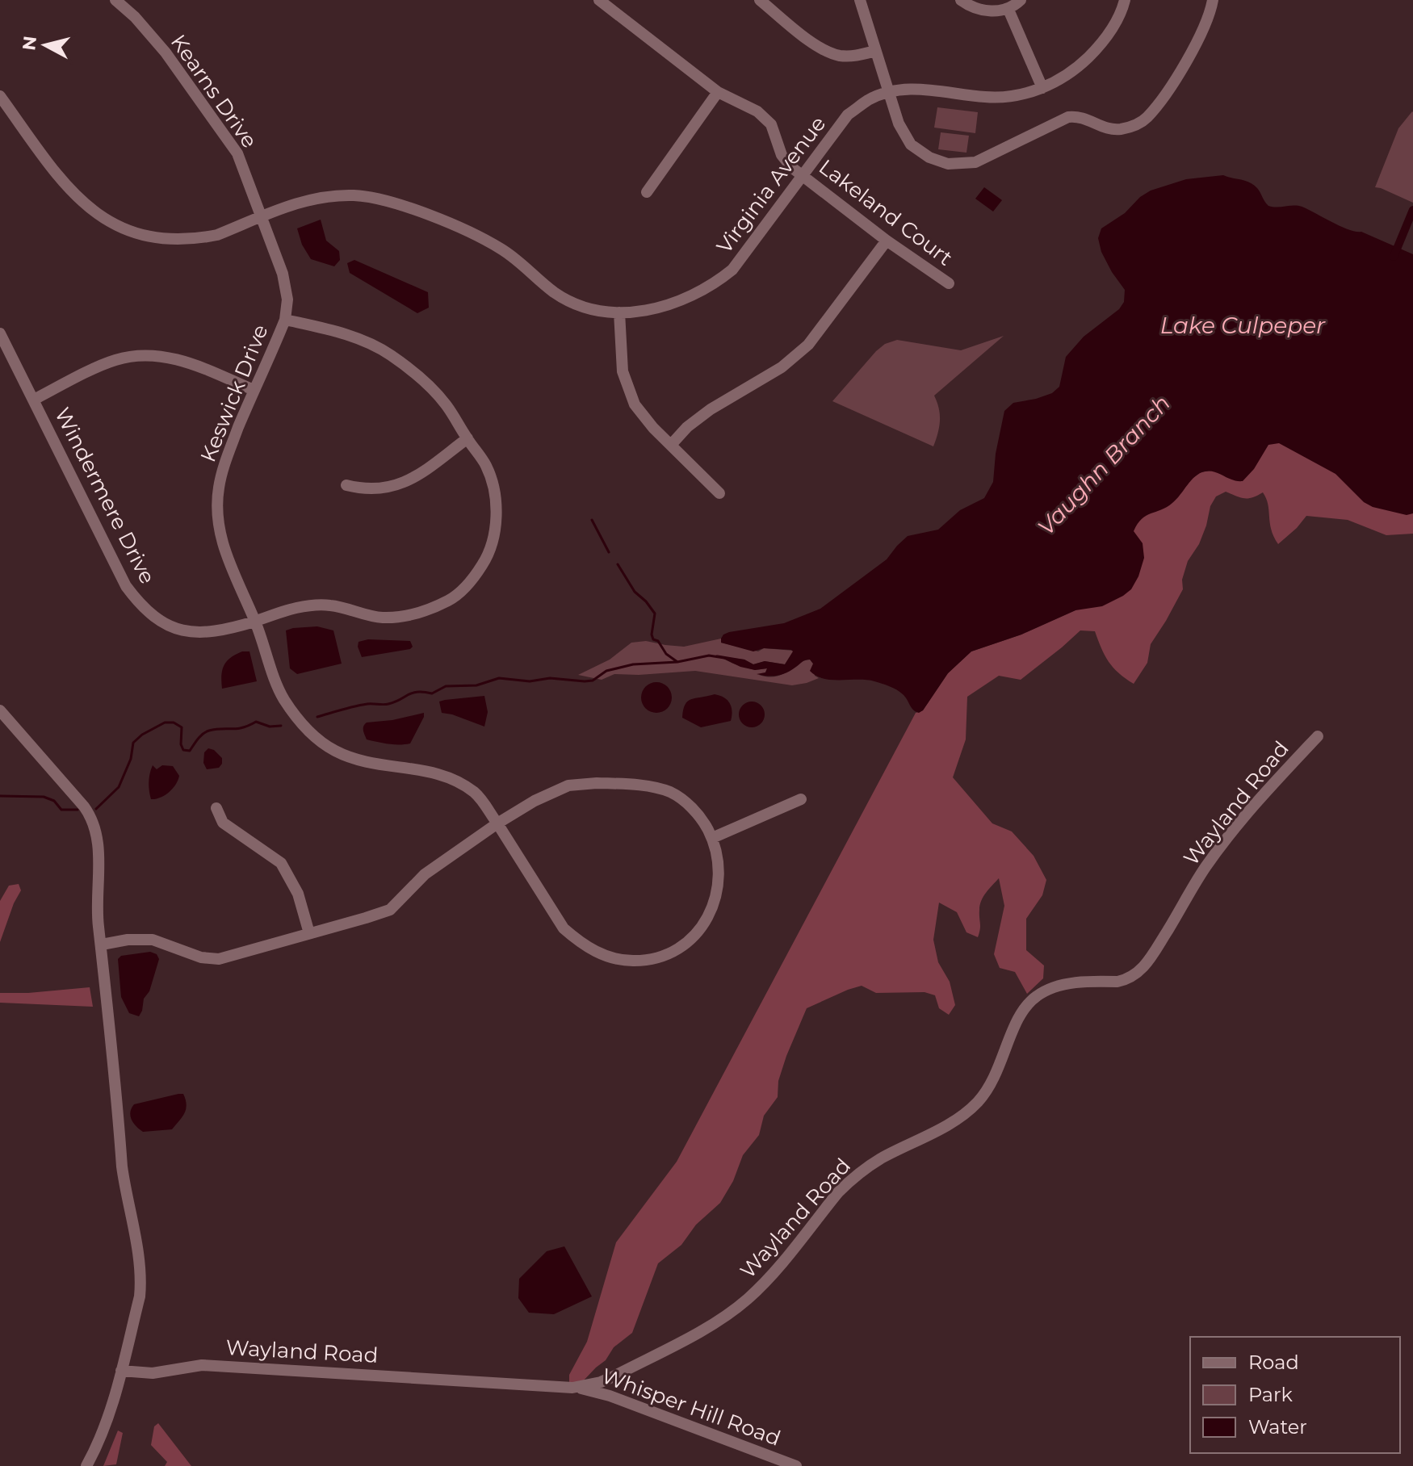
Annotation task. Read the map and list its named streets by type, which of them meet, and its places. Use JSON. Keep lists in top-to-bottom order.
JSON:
{
  "streets": {
    "street": [
      "Kearns Drive",
      "Virginia Avenue",
      "Lakeland Court",
      "Keswick Drive",
      "Windermere Drive",
      "Wayland Road",
      "Whisper Hill Road"
    ]
  },
  "crossings": [
    ["Kearns Drive", "Virginia Avenue"],
    ["Kearns Drive", "Keswick Drive"],
    ["Virginia Avenue", "Lakeland Court"],
    ["Virginia Avenue", "Keswick Drive"],
    ["Keswick Drive", "Windermere Drive"],
    ["Wayland Road", "Whisper Hill Road"]
  ],
  "water": ["Lake Culpeper", "Vaughn Branch"],
  "legend": ["Road", "Park", "Water"],
  "north": "left"
}
